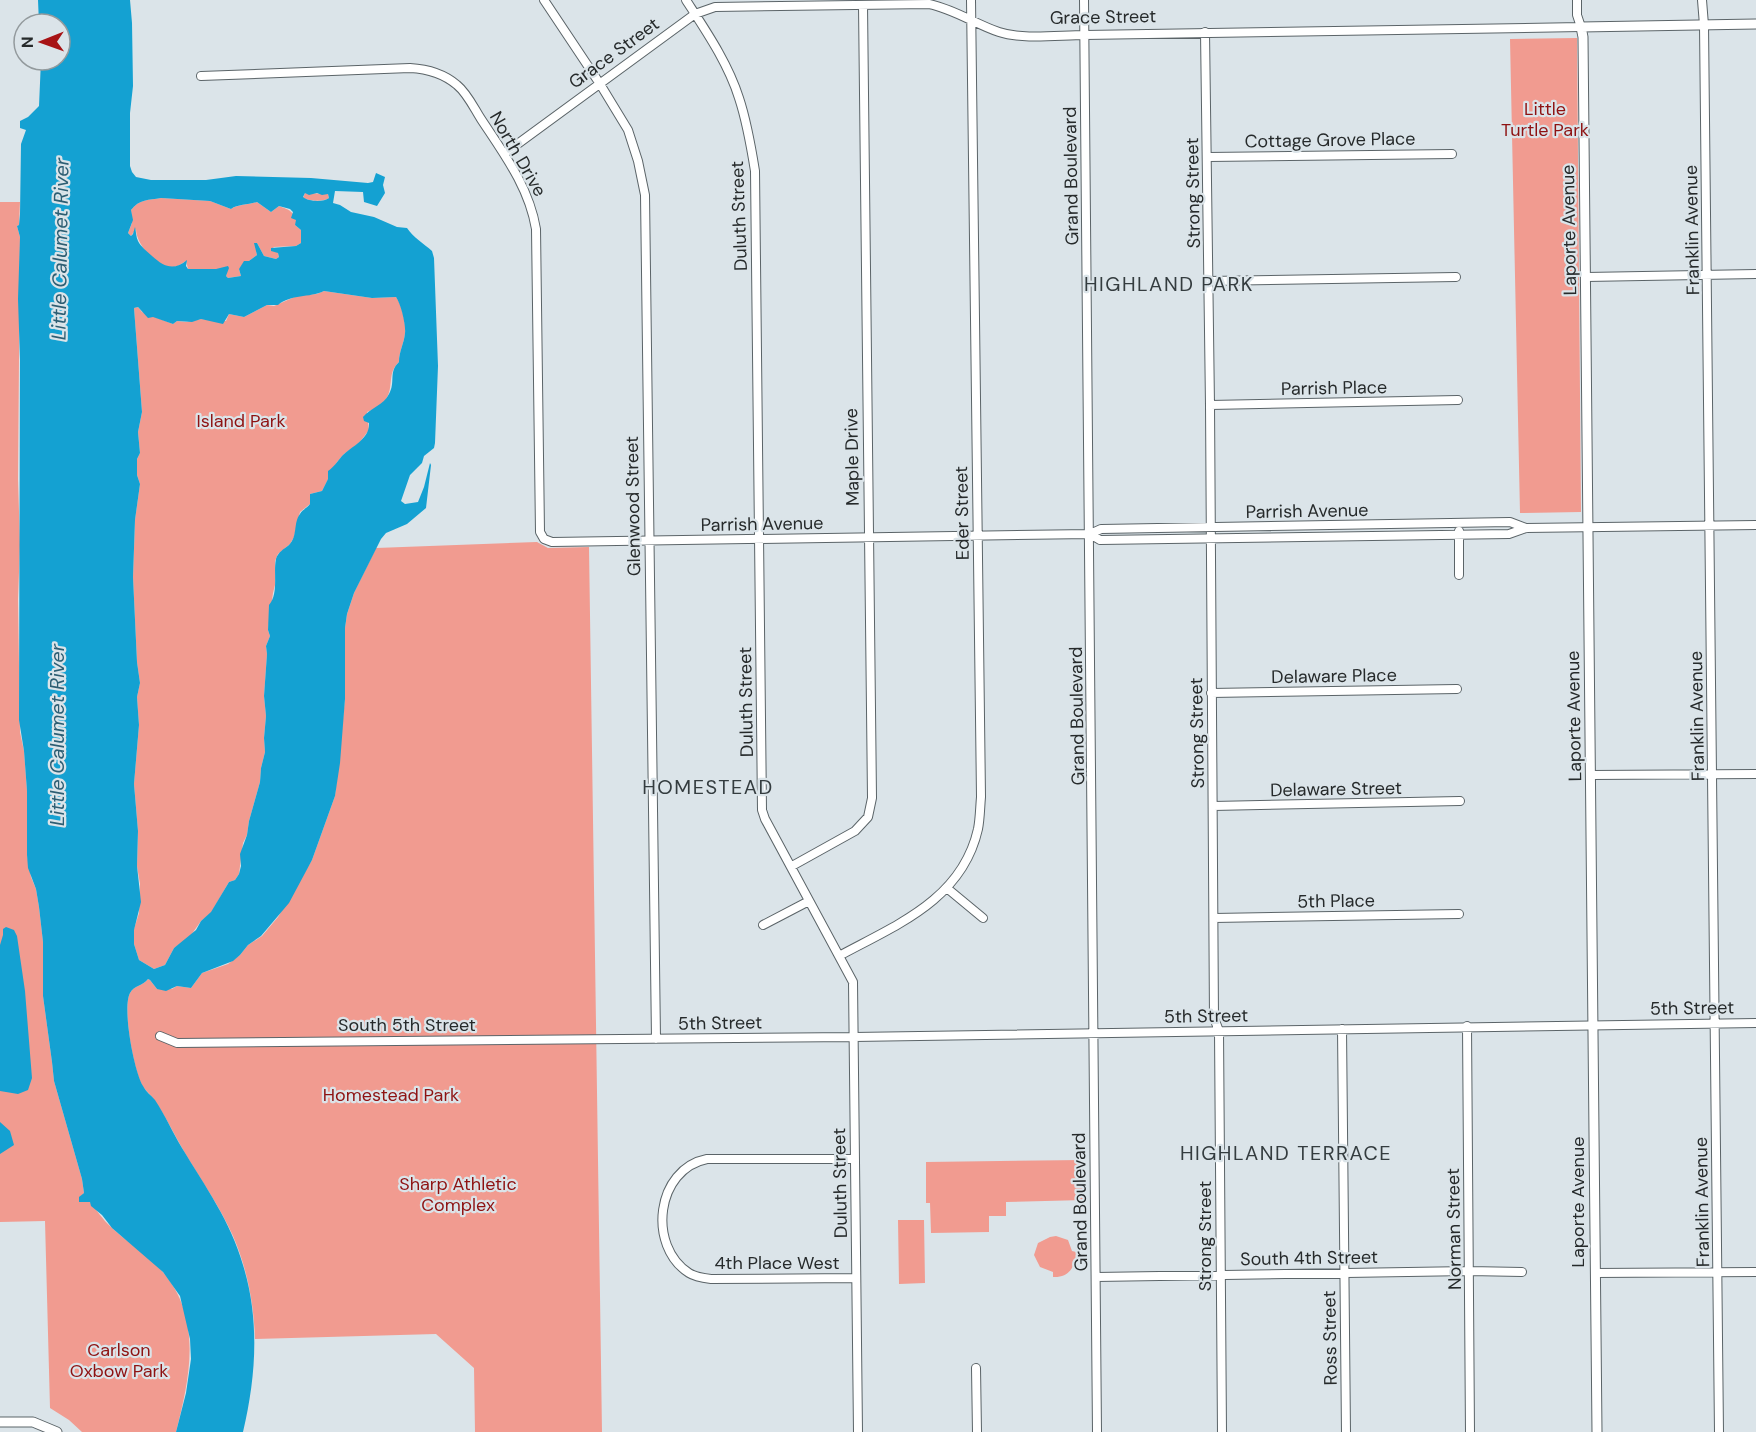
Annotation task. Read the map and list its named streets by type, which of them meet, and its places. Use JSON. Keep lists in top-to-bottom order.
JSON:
{
  "streets": {
    "street": [
      "Grace Street",
      "Cottage Grove Place",
      "North Drive",
      "Grand Boulevard",
      "Strong Street",
      "Duluth Street",
      "Laporte Avenue",
      "Franklin Avenue",
      "Parrish Place",
      "Maple Drive",
      "Glenwood Street",
      "Parrish Avenue",
      "Eder Street",
      "Delaware Place",
      "Delaware Street",
      "5th Place",
      "5th Street",
      "South 5th Street",
      "Norman Street",
      "South 4th Street",
      "4th Place West",
      "Ross Street"
    ]
  },
  "crossings": [
    ["Grace Street", "North Drive"],
    ["Grace Street", "Grand Boulevard"],
    ["Grace Street", "Strong Street"],
    ["Grace Street", "Duluth Street"],
    ["Grace Street", "Laporte Avenue"],
    ["Grace Street", "Franklin Avenue"],
    ["Grace Street", "Maple Drive"],
    ["Grace Street", "Glenwood Street"],
    ["Grace Street", "Eder Street"],
    ["Cottage Grove Place", "Strong Street"],
    ["North Drive", "Parrish Avenue"],
    ["Grand Boulevard", "Parrish Avenue"],
    ["Grand Boulevard", "5th Street"],
    ["Grand Boulevard", "South 4th Street"],
    ["Strong Street", "Parrish Place"],
    ["Strong Street", "Parrish Avenue"],
    ["Strong Street", "Delaware Place"],
    ["Strong Street", "Delaware Street"],
    ["Strong Street", "5th Place"],
    ["Strong Street", "5th Street"],
    ["Strong Street", "South 4th Street"],
    ["Duluth Street", "Maple Drive"],
    ["Duluth Street", "Parrish Avenue"],
    ["Duluth Street", "Eder Street"],
    ["Duluth Street", "5th Street"],
    ["Duluth Street", "4th Place West"],
    ["Laporte Avenue", "Parrish Avenue"],
    ["Laporte Avenue", "5th Street"],
    ["Franklin Avenue", "Parrish Avenue"],
    ["Franklin Avenue", "5th Street"],
    ["Maple Drive", "Parrish Avenue"],
    ["Glenwood Street", "Parrish Avenue"],
    ["Glenwood Street", "5th Street"],
    ["Glenwood Street", "South 5th Street"],
    ["Parrish Avenue", "Eder Street"],
    ["5th Street", "South 5th Street"],
    ["5th Street", "Norman Street"],
    ["5th Street", "Ross Street"],
    ["Norman Street", "South 4th Street"],
    ["South 4th Street", "Ross Street"]
  ],
  "districts": ["HIGHLAND PARK", "HOMESTEAD", "HIGHLAND TERRACE"],
  "water": ["Little Calumet River"],
  "parks": [
    "Little Turtle Park",
    "Island Park",
    "Homestead Park",
    "Sharp Athletic Complex",
    "Carlson Oxbow Park"
  ],
  "north": "left"
}
